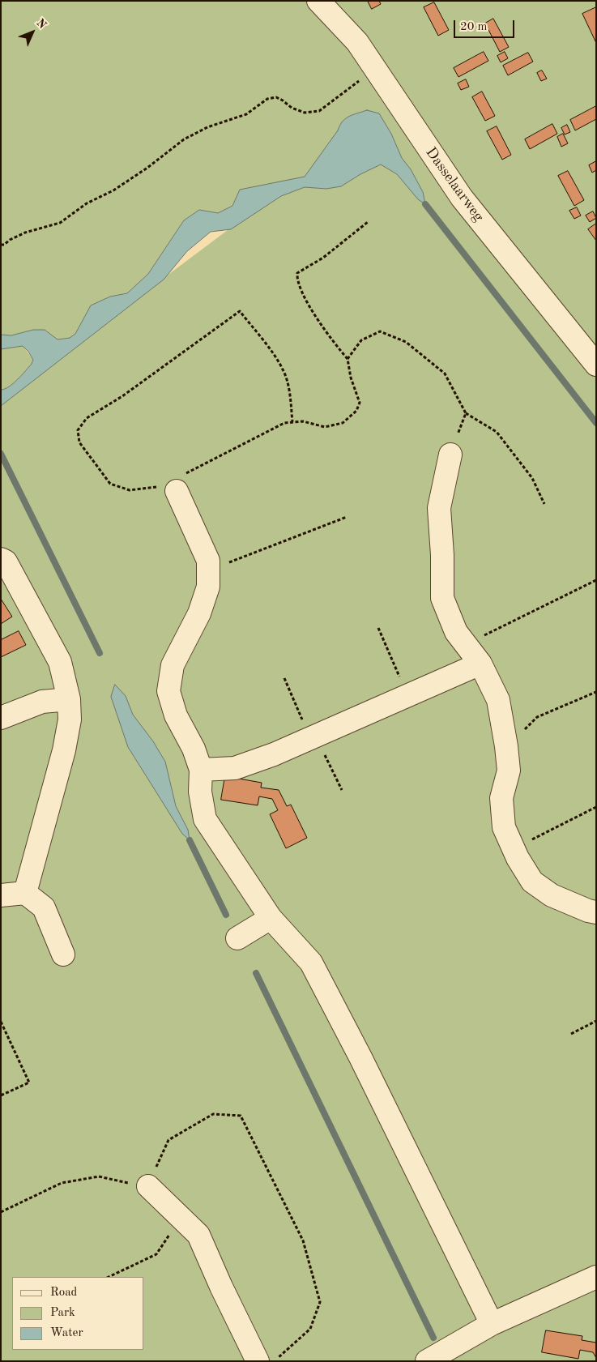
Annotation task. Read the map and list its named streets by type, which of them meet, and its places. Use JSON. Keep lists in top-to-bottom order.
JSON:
{
  "streets": {
    "street": ["Dasselaarweg"]
  },
  "legend": ["Road", "Park", "Water"],
  "scale_bar": "20 m",
  "north": "top right"
}
